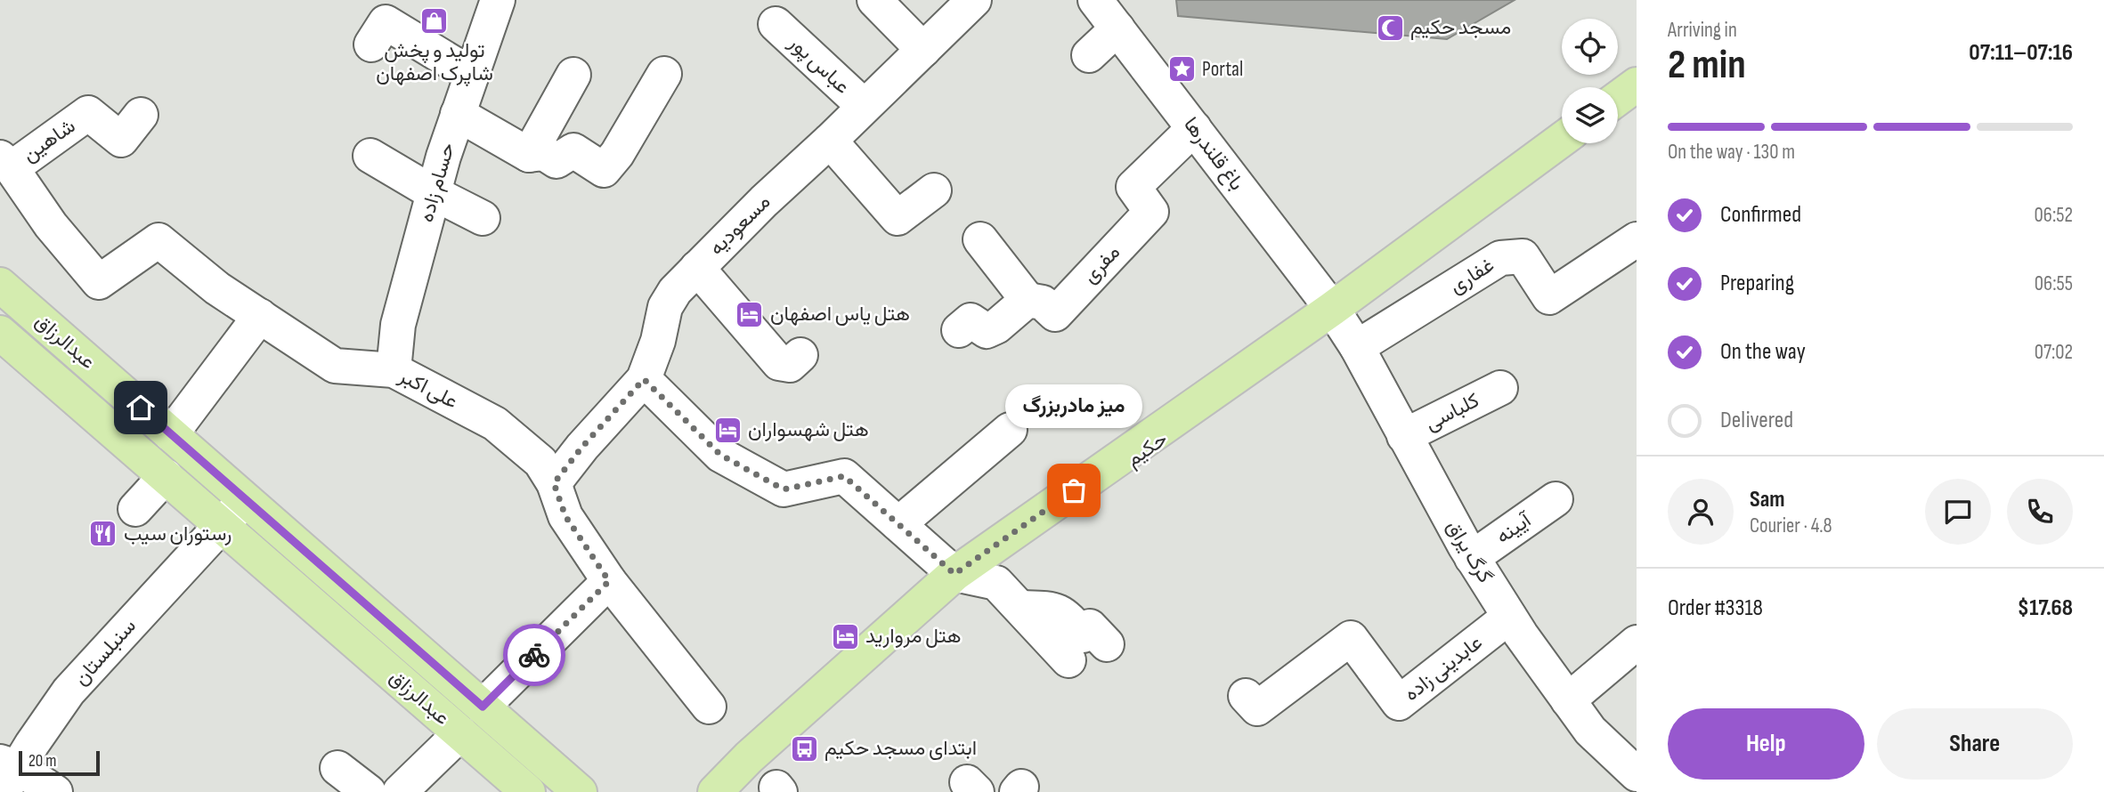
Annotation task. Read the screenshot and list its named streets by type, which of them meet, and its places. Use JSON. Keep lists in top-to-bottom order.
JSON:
{
  "streets": {
    "main road": ["عبدالرزاق", "حکیم"],
    "street": [
      "عباس پور",
      "شاهین",
      "باغ قلندرها",
      "حسام زاده",
      "مسعودیه",
      "مفری",
      "غفاری",
      "علی اکبر",
      "کلباسی",
      "آیینه",
      "گرگ یراق",
      "سنبلستان",
      "عابدینی زاده"
    ]
  },
  "crossings": [
    ["عباس پور", "مسعودیه"],
    ["شاهین", "علی اکبر"],
    ["باغ قلندرها", "مفری"],
    ["باغ قلندرها", "حکیم"],
    ["باغ قلندرها", "گرگ یراق"],
    ["حسام زاده", "علی اکبر"],
    ["مسعودیه", "علی اکبر"],
    ["غفاری", "گرگ یراق"],
    ["عبدالرزاق", "سنبلستان"],
    ["کلباسی", "گرگ یراق"],
    ["حکیم", "گرگ یراق"],
    ["آیینه", "گرگ یراق"],
    ["گرگ یراق", "عابدینی زاده"]
  ],
  "places": {
    "shop": ["تولید و پخش شاپرک اصفهان"],
    "mosque": ["مسجد حکیم"],
    "place": ["Portal"],
    "hotel": ["هتل یاس اصفهان", "هتل شهسواران", "هتل مروارید"],
    "other": ["میز مادربزرگ"],
    "restaurant": ["رستوران سيب"],
    "bus stop": ["ابتدای مسجد حکیم"]
  },
  "scale_bar": "20 m",
  "page": {
    "heading": ["2 min", "Arriving in", "07:11–07:16"],
    "panel": [
      "Sam",
      "Courier · 4.8",
      "Order #3318",
      "$17.68"
    ],
    "bar": "On the way · 130 m",
    "list": [
      ["Confirmed", "06:52"],
      ["Preparing", "06:55"],
      ["On the way", "07:02"],
      "Delivered"
    ],
    "bubble": "میز مادربزرگ",
    "buttons": ["Help", "Share"],
    "scale": "20 m"
  }
}
